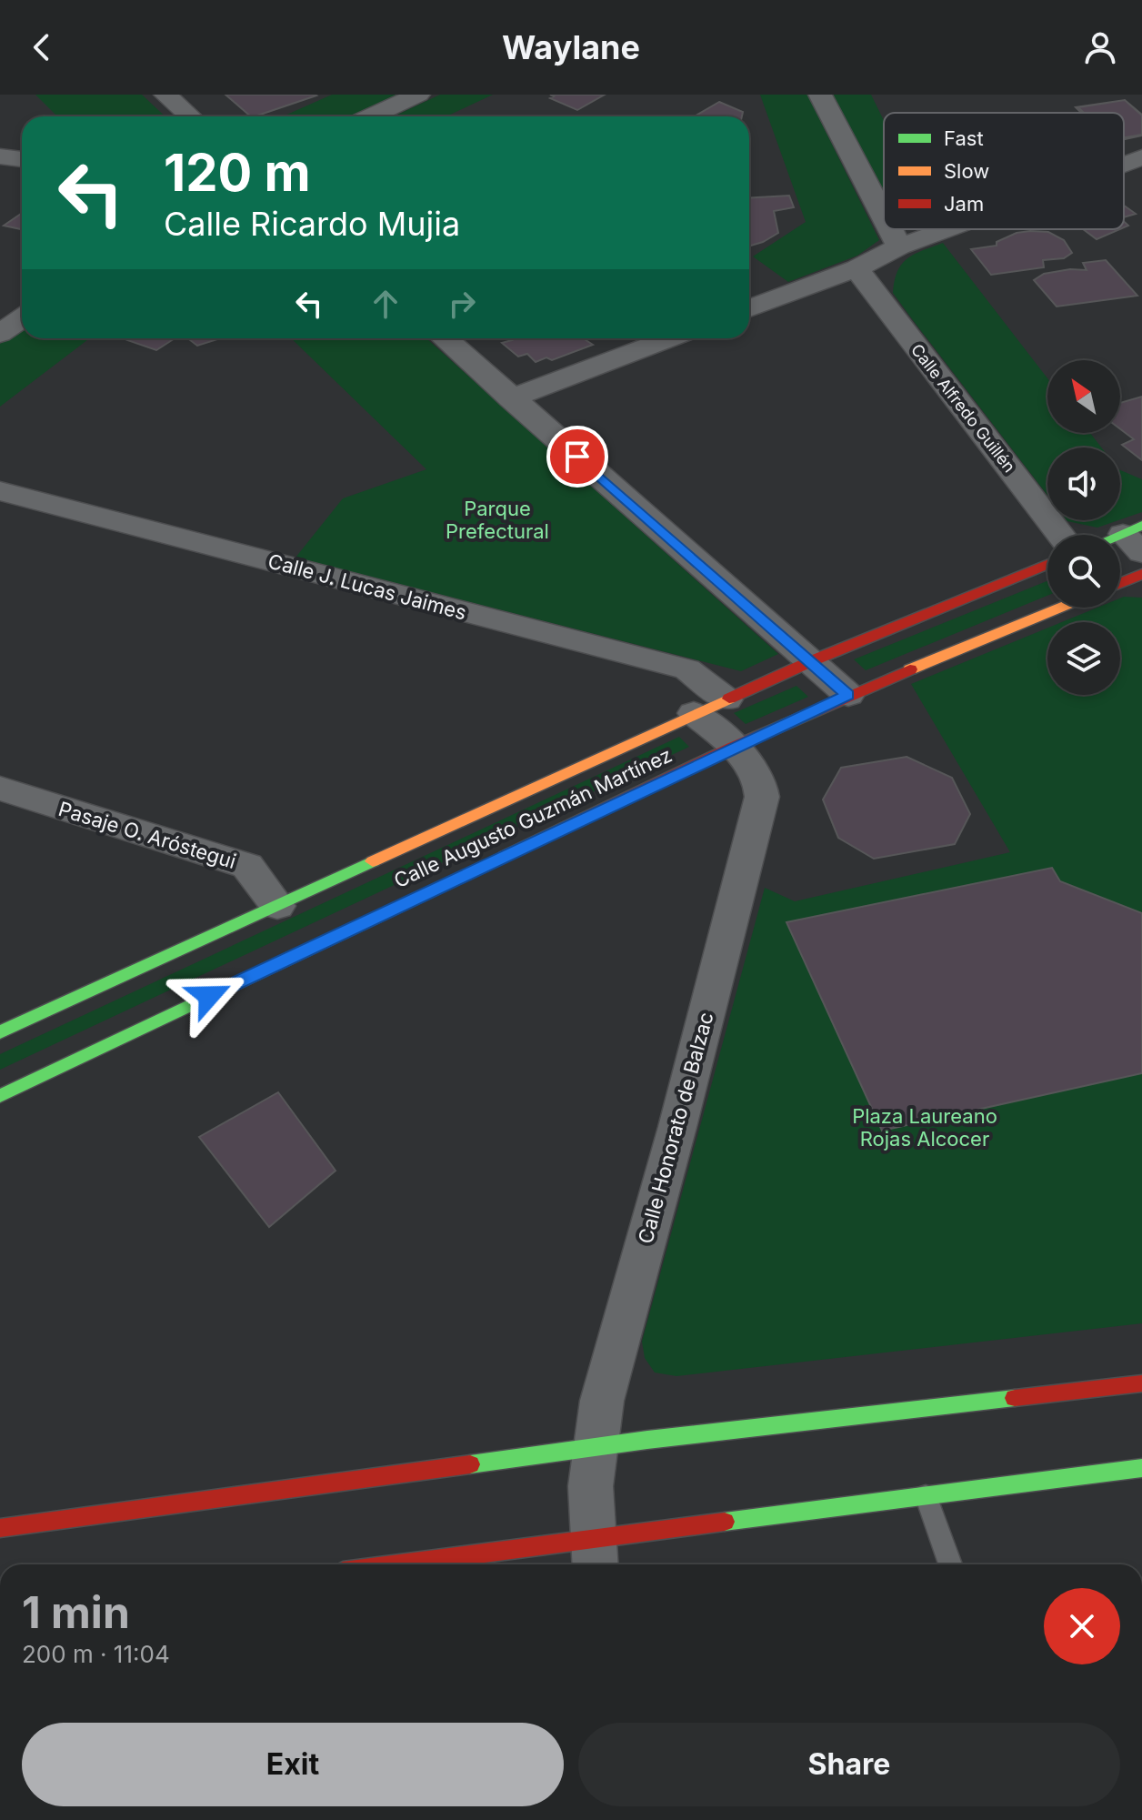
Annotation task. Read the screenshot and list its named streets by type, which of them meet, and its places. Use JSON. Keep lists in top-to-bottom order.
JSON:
{
  "streets": {
    "street": [
      "Calle Alfredo Guillén",
      "Calle J. Lucas Jaimes",
      "Calle Augusto Guzmán Martínez",
      "Pasaje O. Aróstegui",
      "Calle Honorato de Balzac"
    ]
  },
  "crossings": [
    ["Calle J. Lucas Jaimes", "Calle Augusto Guzmán Martínez"],
    ["Calle Augusto Guzmán Martínez", "Pasaje O. Aróstegui"],
    ["Calle Augusto Guzmán Martínez", "Calle Honorato de Balzac"]
  ],
  "parks": ["Parque Prefectural", "Plaza Laureano Rojas Alcocer"],
  "legend": ["Fast", "Slow", "Jam"],
  "north": "top left",
  "page": {
    "header": "Waylane",
    "turn": ["120 m", "Calle Ricardo Mujia"],
    "heading": ["1 min", "200 m · 11:04"],
    "buttons": ["Exit", "Share"]
  }
}
